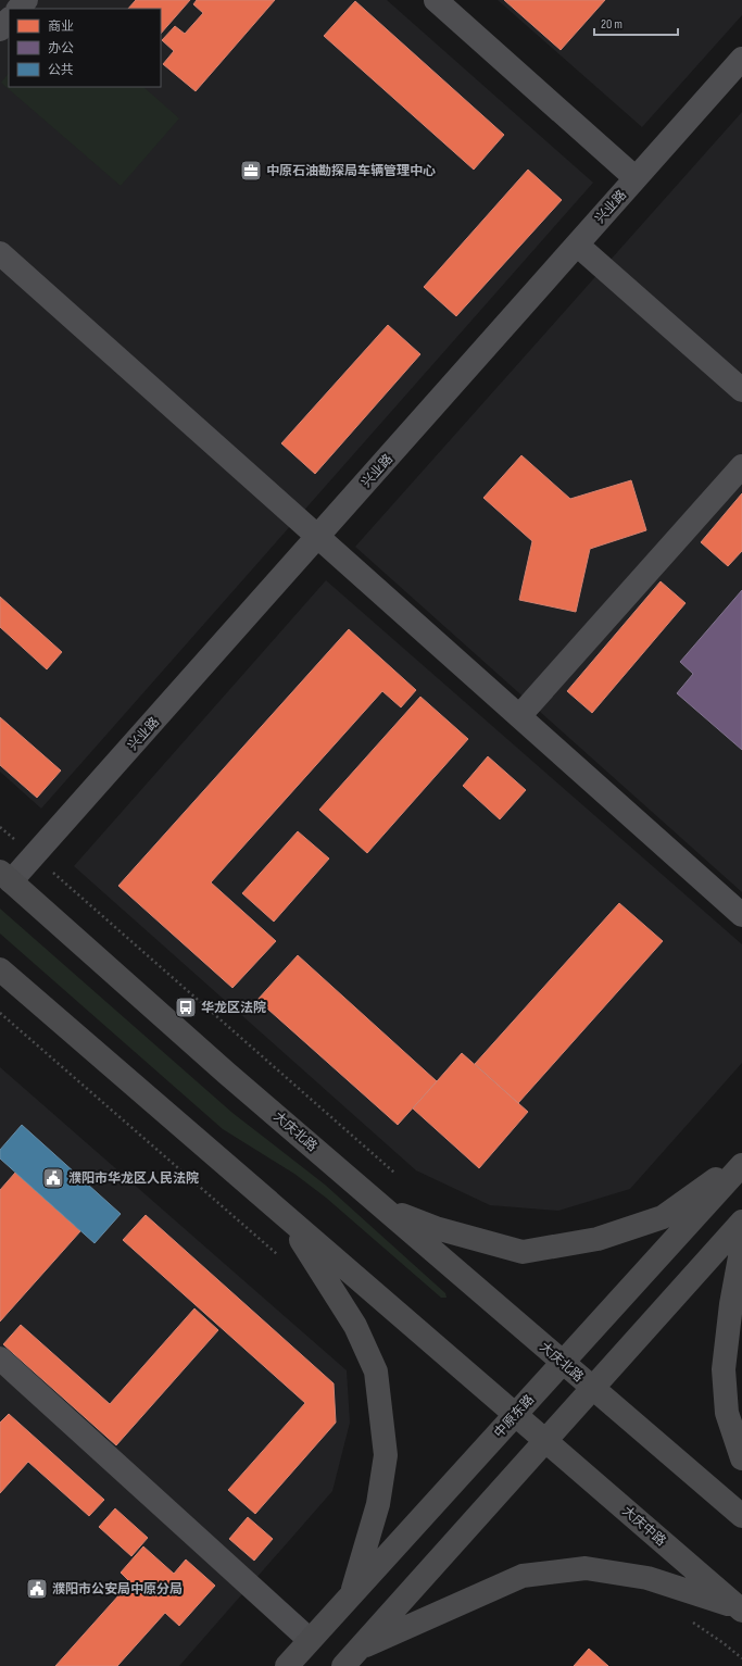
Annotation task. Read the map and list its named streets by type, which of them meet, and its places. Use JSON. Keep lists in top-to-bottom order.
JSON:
{
  "streets": {
    "main road": ["大庆北路", "中原东路", "大庆中路"],
    "street": ["兴业路"]
  },
  "crossings": [
    ["兴业路", "大庆北路"],
    ["大庆北路", "中原东路"]
  ],
  "places": {
    "office": ["中原石油勘探局车辆管理中心"],
    "bus stop": ["华龙区法院"],
    "public building": ["濮阳市华龙区人民法院", "濮阳市公安局中原分局"]
  },
  "legend": ["商业", "办公", "公共"],
  "scale_bar": "20 m"
}
